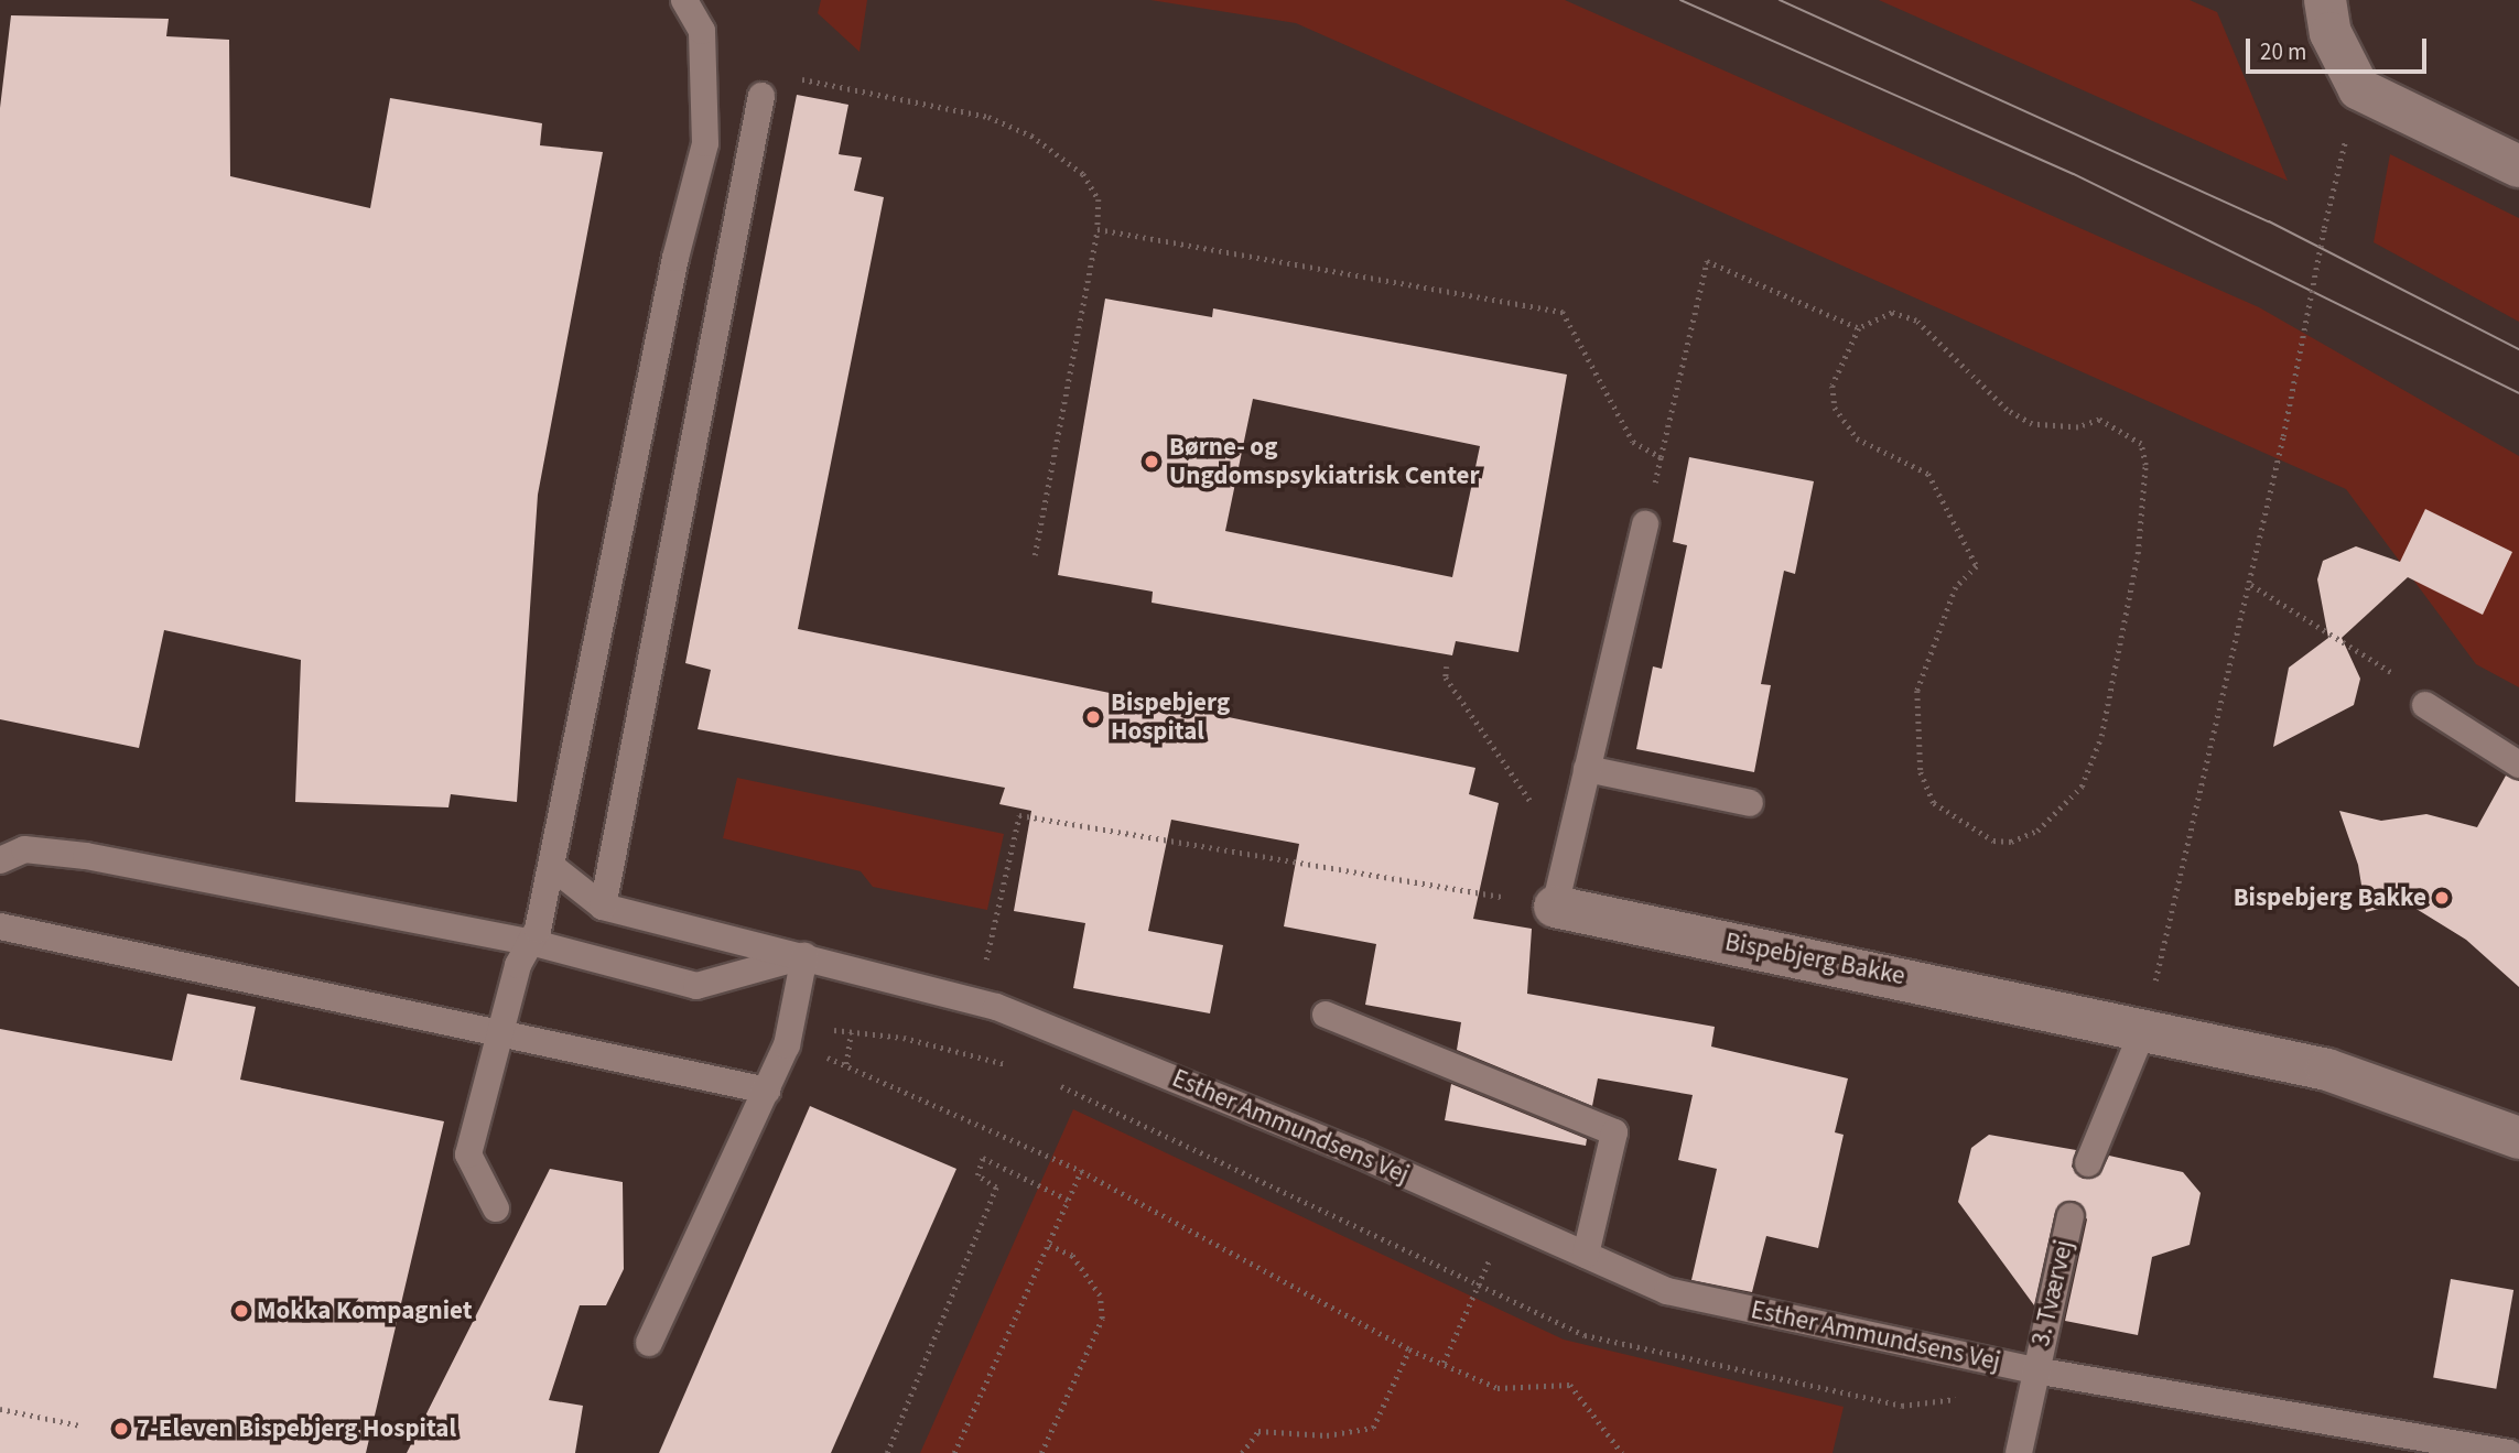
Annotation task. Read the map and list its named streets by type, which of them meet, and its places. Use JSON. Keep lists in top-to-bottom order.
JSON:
{
  "streets": {
    "street": ["Bispebjerg Bakke"],
    "lane": ["Esther Ammundsens Vej", "3. Tværvej"]
  },
  "crossings": [
    ["Esther Ammundsens Vej", "3. Tværvej"]
  ],
  "places": [
    "Børne- og Ungdomspsykiatrisk Center",
    "Bispebjerg Hospital",
    "Bispebjerg Bakke",
    "Mokka Kompagniet",
    "7-Eleven Bispebjerg Hospital"
  ],
  "scale_bar": "20 m"
}
